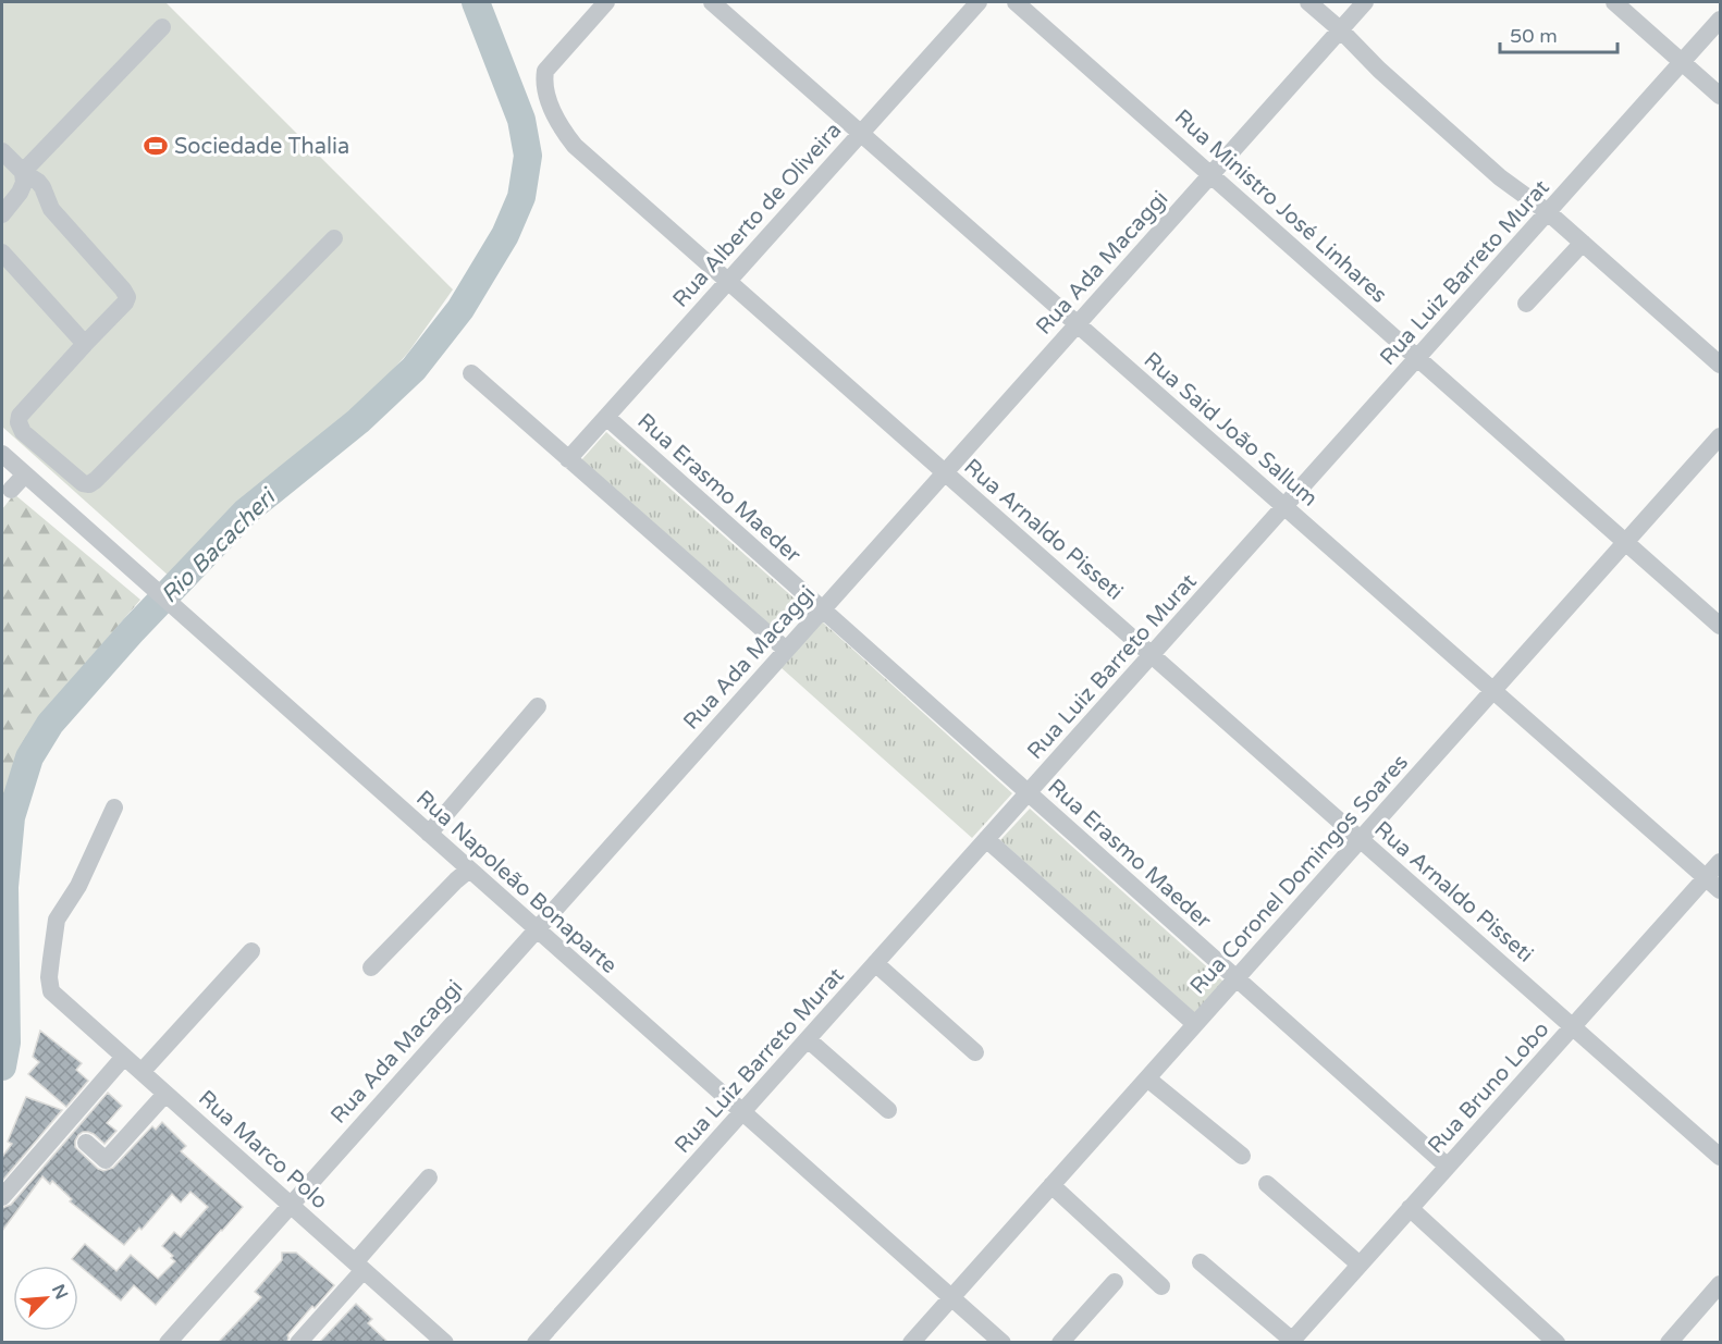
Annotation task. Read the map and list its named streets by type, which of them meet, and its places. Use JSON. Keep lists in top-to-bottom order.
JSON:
{
  "streets": {
    "street": [
      "Rua Ministro José Linhares",
      "Rua Alberto de Oliveira",
      "Rua Ada Macaggi",
      "Rua Luiz Barreto Murat",
      "Rua Said João Sallum",
      "Rua Erasmo Maeder",
      "Rua Arnaldo Pisseti",
      "Rua Coronel Domingos Soares",
      "Rua Napoleão Bonaparte",
      "Rua Bruno Lobo",
      "Rua Marco Polo"
    ]
  },
  "crossings": [
    ["Rua Ministro José Linhares", "Rua Ada Macaggi"],
    ["Rua Ministro José Linhares", "Rua Luiz Barreto Murat"],
    ["Rua Ministro José Linhares", "Rua Coronel Domingos Soares"],
    ["Rua Alberto de Oliveira", "Rua Said João Sallum"],
    ["Rua Alberto de Oliveira", "Rua Erasmo Maeder"],
    ["Rua Alberto de Oliveira", "Rua Arnaldo Pisseti"],
    ["Rua Ada Macaggi", "Rua Said João Sallum"],
    ["Rua Ada Macaggi", "Rua Erasmo Maeder"],
    ["Rua Ada Macaggi", "Rua Arnaldo Pisseti"],
    ["Rua Ada Macaggi", "Rua Napoleão Bonaparte"],
    ["Rua Ada Macaggi", "Rua Marco Polo"],
    ["Rua Luiz Barreto Murat", "Rua Said João Sallum"],
    ["Rua Luiz Barreto Murat", "Rua Erasmo Maeder"],
    ["Rua Luiz Barreto Murat", "Rua Arnaldo Pisseti"],
    ["Rua Luiz Barreto Murat", "Rua Napoleão Bonaparte"],
    ["Rua Said João Sallum", "Rua Coronel Domingos Soares"],
    ["Rua Said João Sallum", "Rua Bruno Lobo"],
    ["Rua Erasmo Maeder", "Rua Coronel Domingos Soares"],
    ["Rua Erasmo Maeder", "Rua Bruno Lobo"],
    ["Rua Arnaldo Pisseti", "Rua Coronel Domingos Soares"],
    ["Rua Arnaldo Pisseti", "Rua Bruno Lobo"],
    ["Rua Coronel Domingos Soares", "Rua Napoleão Bonaparte"]
  ],
  "water": ["Rio Bacacheri"],
  "places": {
    "sports": ["Sociedade Thalia"]
  },
  "scale_bar": "50 m",
  "north": "top right"
}
